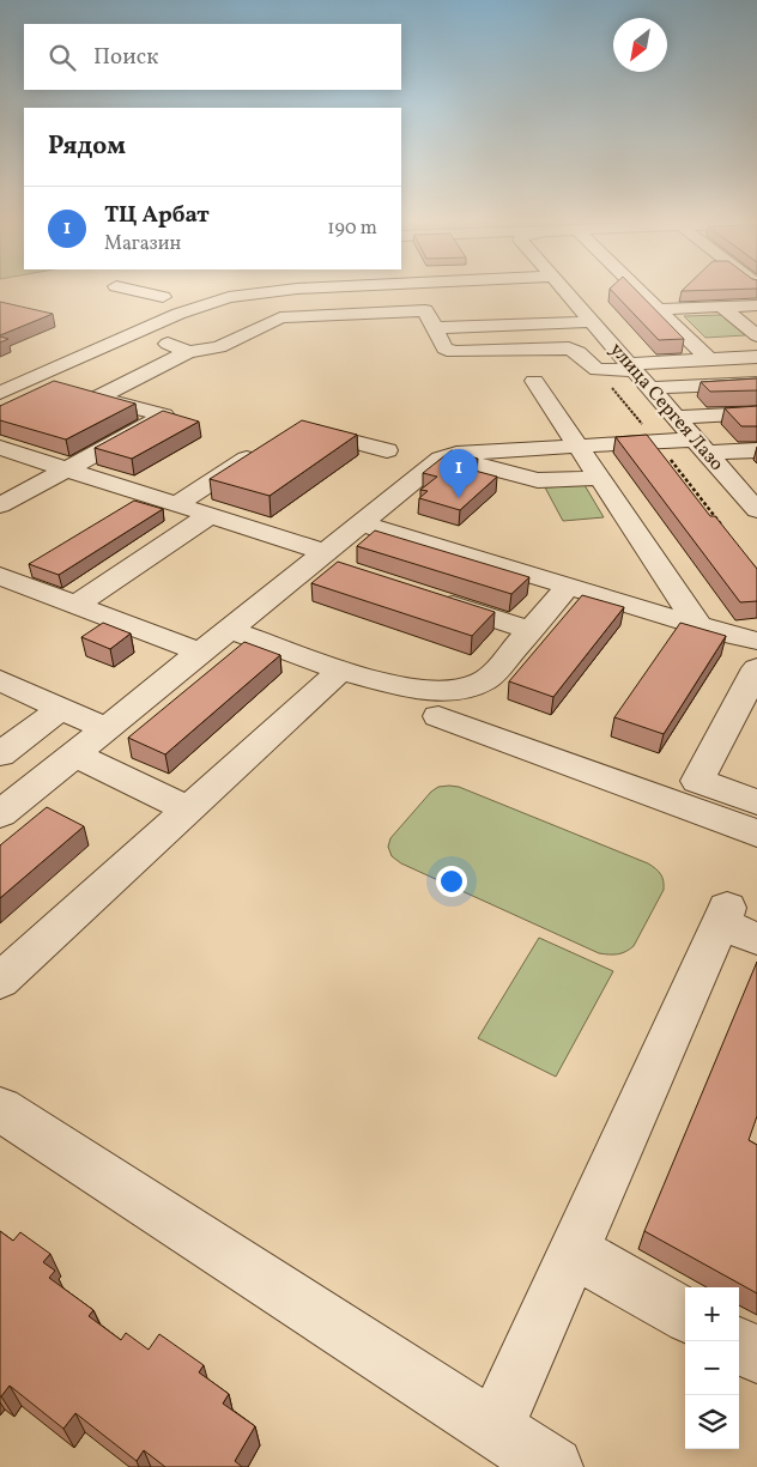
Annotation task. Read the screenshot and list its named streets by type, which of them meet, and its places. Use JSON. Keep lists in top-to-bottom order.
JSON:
{
  "streets": {
    "street": ["улица Сергея Лазо"]
  },
  "north": "bottom left",
  "page": {
    "search": "Поиск",
    "heading": "Рядом",
    "list": [
      {
        "mark": "1",
        "name": "ТЦ Арбат",
        "note": "Магазин",
        "value": "190 m"
      }
    ],
    "pins": "1",
    "map_buttons": ["+", "−"]
  }
}
